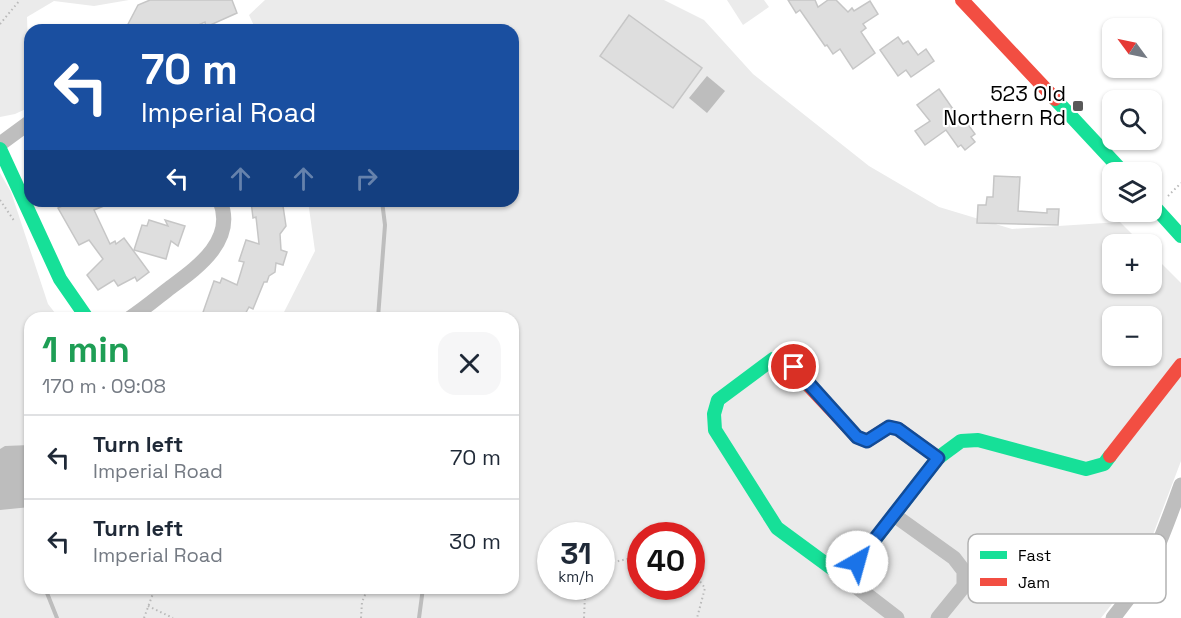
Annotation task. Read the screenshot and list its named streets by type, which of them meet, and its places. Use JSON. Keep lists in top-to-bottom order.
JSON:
{
  "places": {
    "transit": ["523 Old Northern Rd"]
  },
  "legend": ["Fast", "Jam"],
  "north": "top left",
  "page": {
    "map_buttons": ["+", "−"],
    "turn": ["70 m", "Imperial Road"],
    "heading": ["1 min", "170 m · 09:08"],
    "list": [
      {
        "name": "Turn left",
        "note": "Imperial Road",
        "value": "70 m"
      },
      {
        "name": "Turn left",
        "note": "Imperial Road",
        "value": "30 m"
      }
    ],
    "speed": "31 km/h",
    "limit": "40"
  }
}
